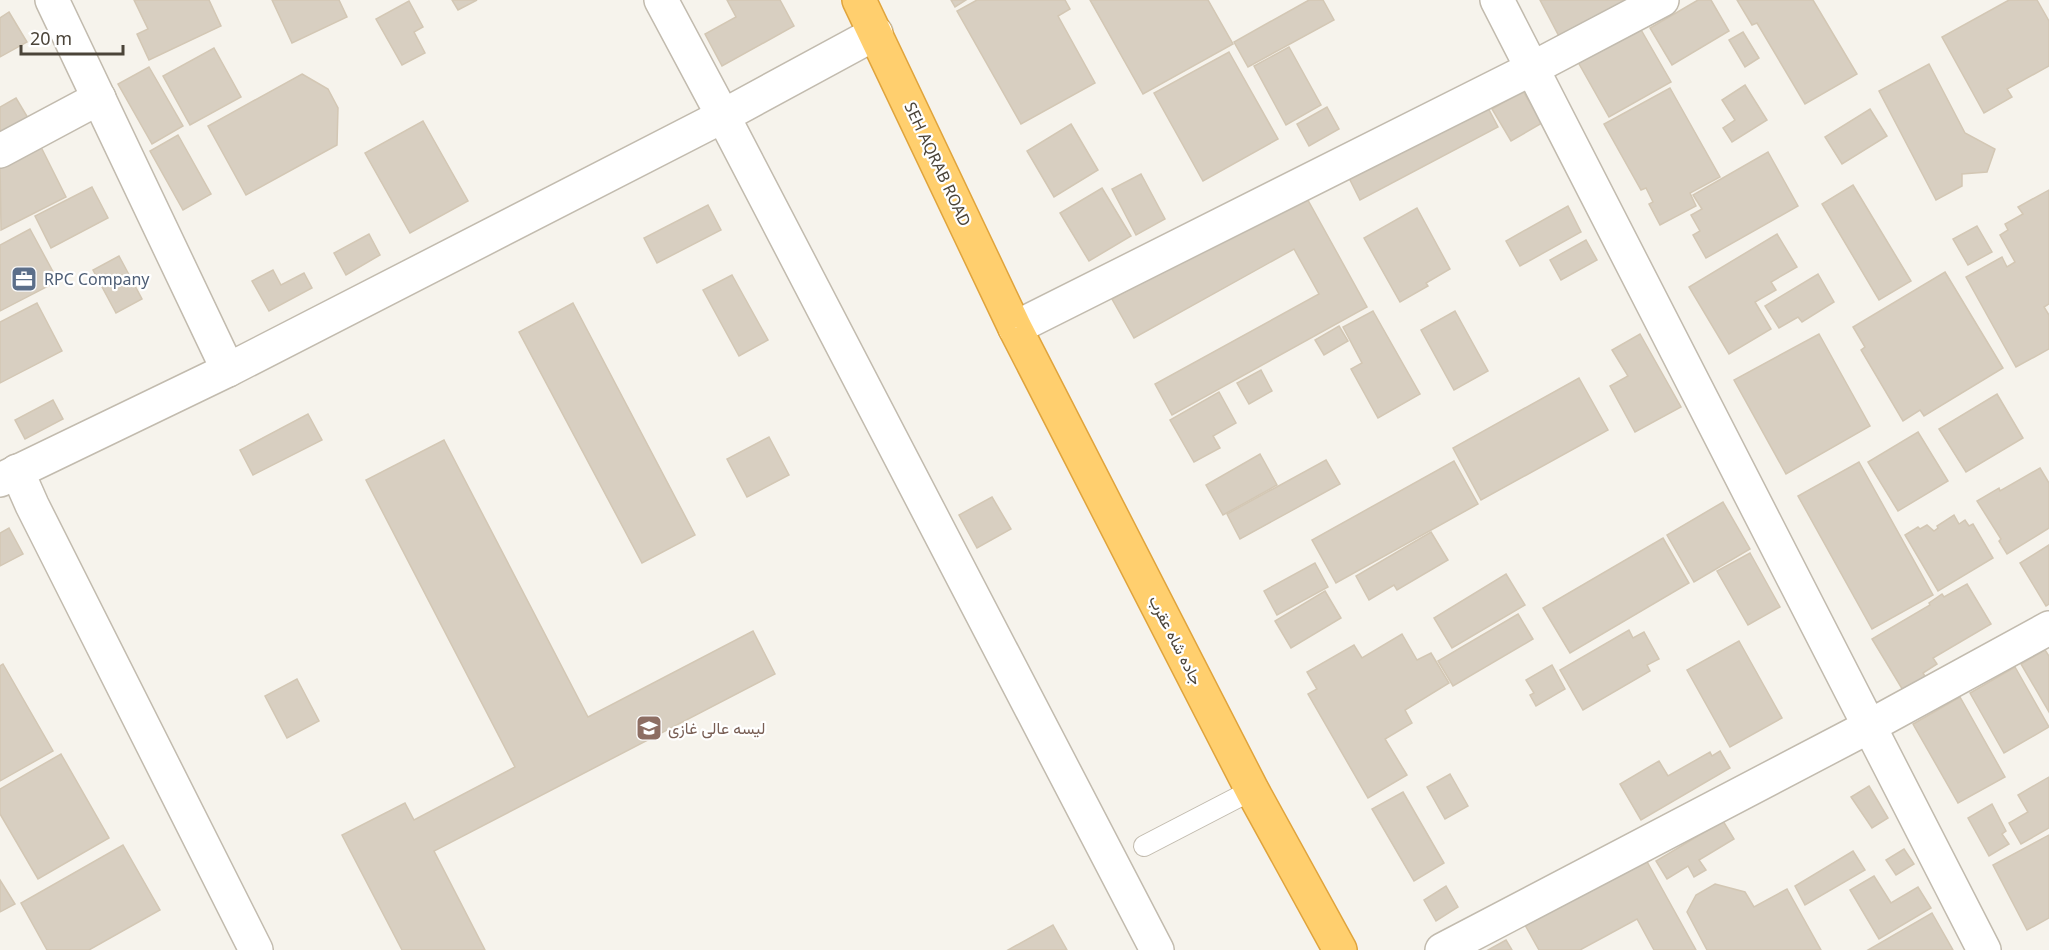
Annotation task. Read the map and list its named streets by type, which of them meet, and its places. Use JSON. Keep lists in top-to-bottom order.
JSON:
{
  "streets": {
    "highway": ["SEH AQRAB ROAD", "جاده شاه عقرب"]
  },
  "crossings": [
    ["SEH AQRAB ROAD", "جاده شاه عقرب"]
  ],
  "places": {
    "office": ["RPC Company"],
    "school or university": ["لیسه عالی غازی"]
  },
  "scale_bar": "20 m"
}
